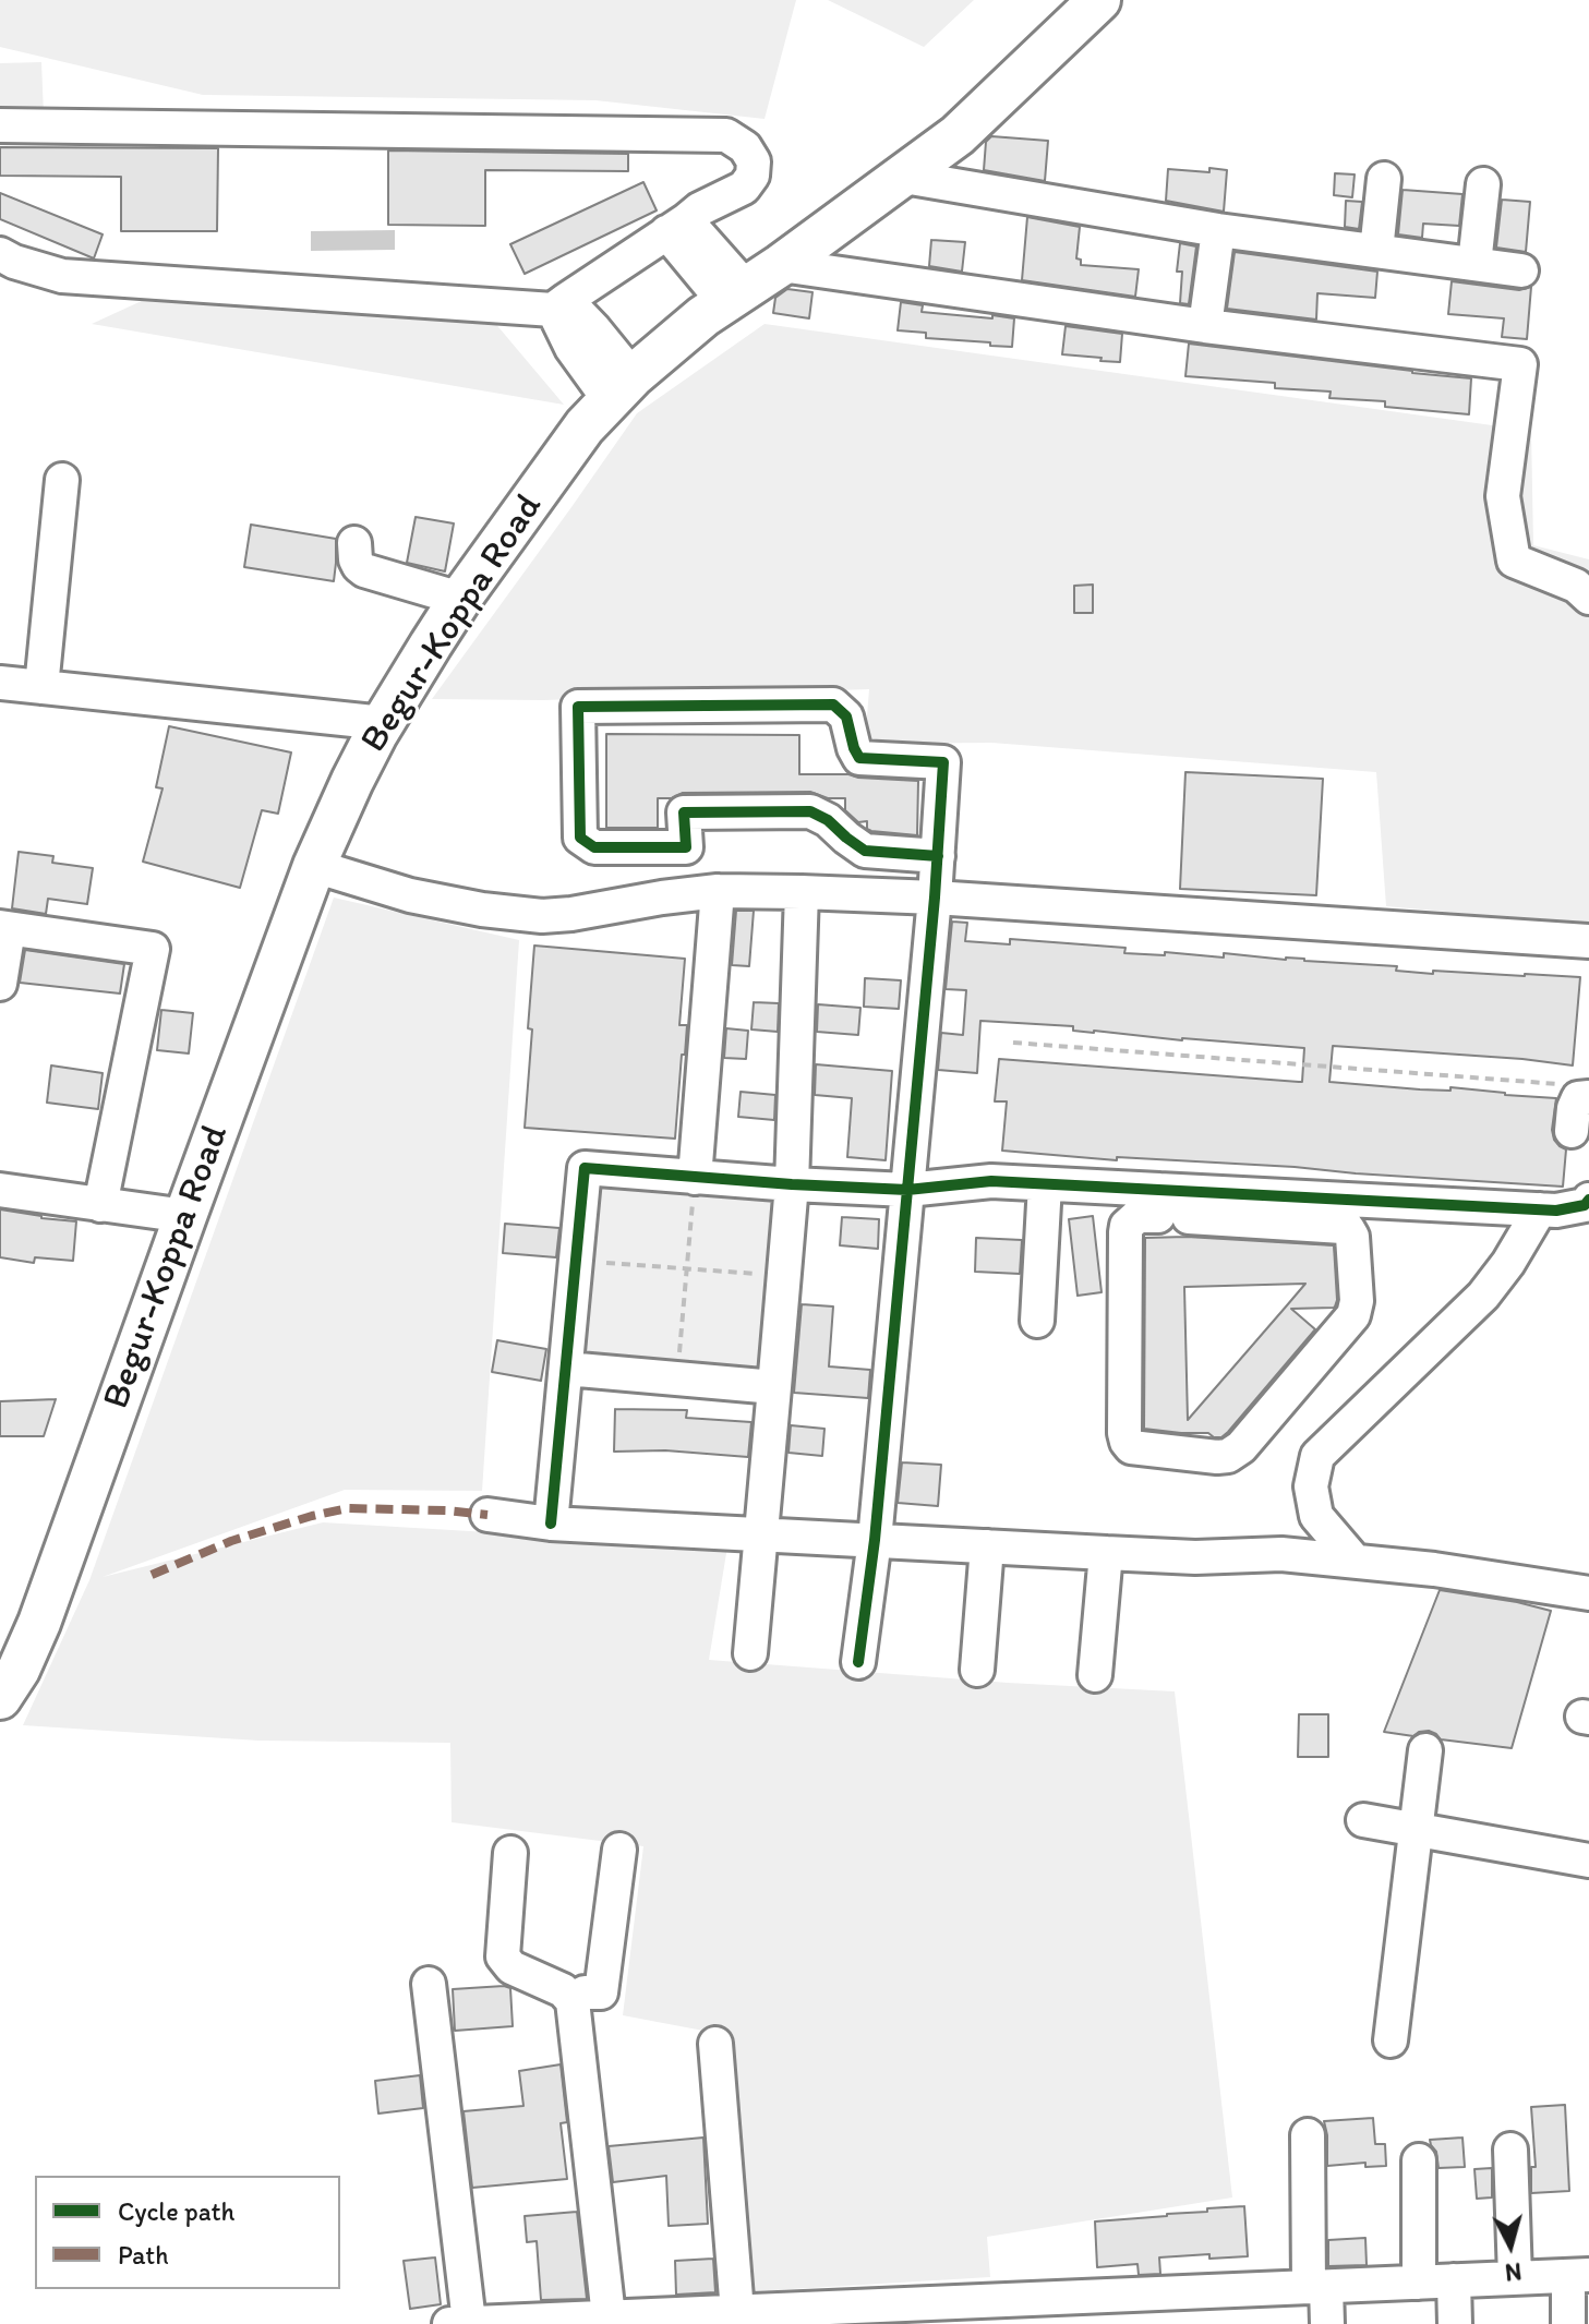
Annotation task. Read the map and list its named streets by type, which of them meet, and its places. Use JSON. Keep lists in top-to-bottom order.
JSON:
{
  "streets": {
    "main road": ["Begur-Koppa Road"]
  },
  "legend": ["Cycle path", "Path"],
  "north": "bottom"
}
